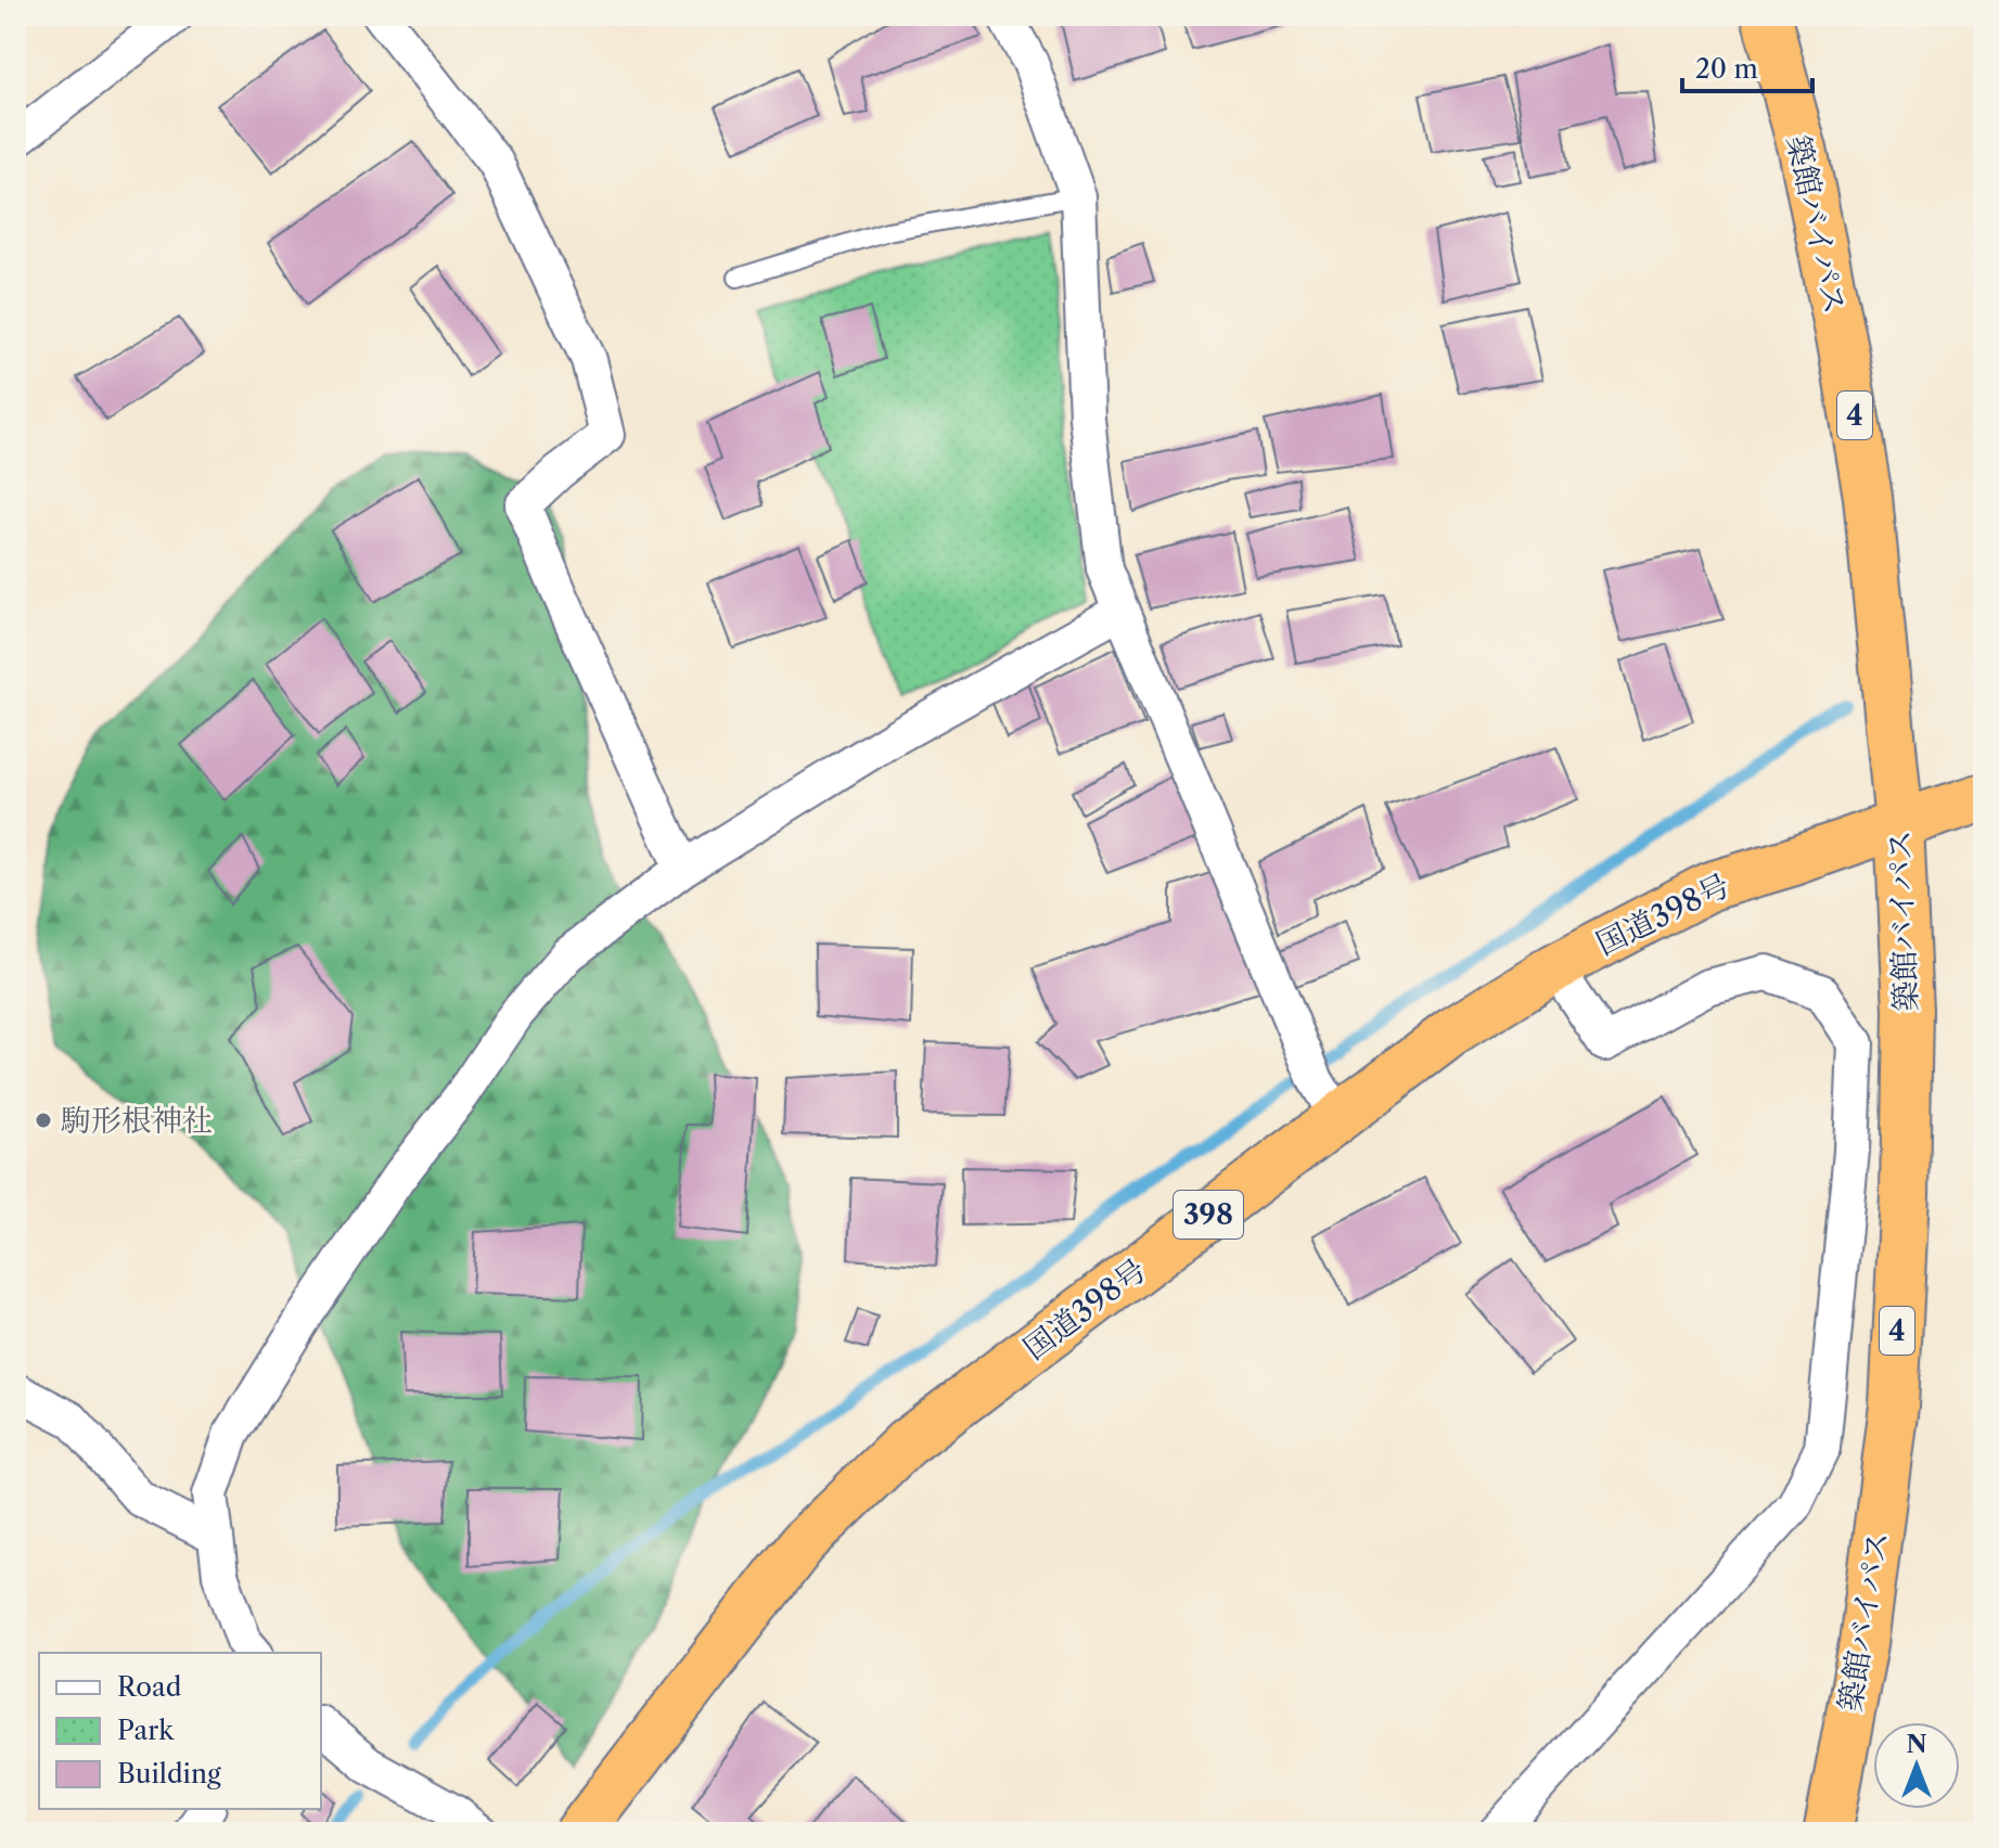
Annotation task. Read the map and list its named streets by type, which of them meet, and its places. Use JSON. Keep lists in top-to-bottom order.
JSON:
{
  "streets": {
    "highway": [
      "築館バイパス",
      "4",
      "国道398号",
      "398"
    ]
  },
  "crossings": [
    ["築館バイパス", "国道398号"]
  ],
  "places": ["駒形根神社"],
  "legend": ["Road", "Park", "Building"],
  "scale_bar": "20 m",
  "north": "top"
}
